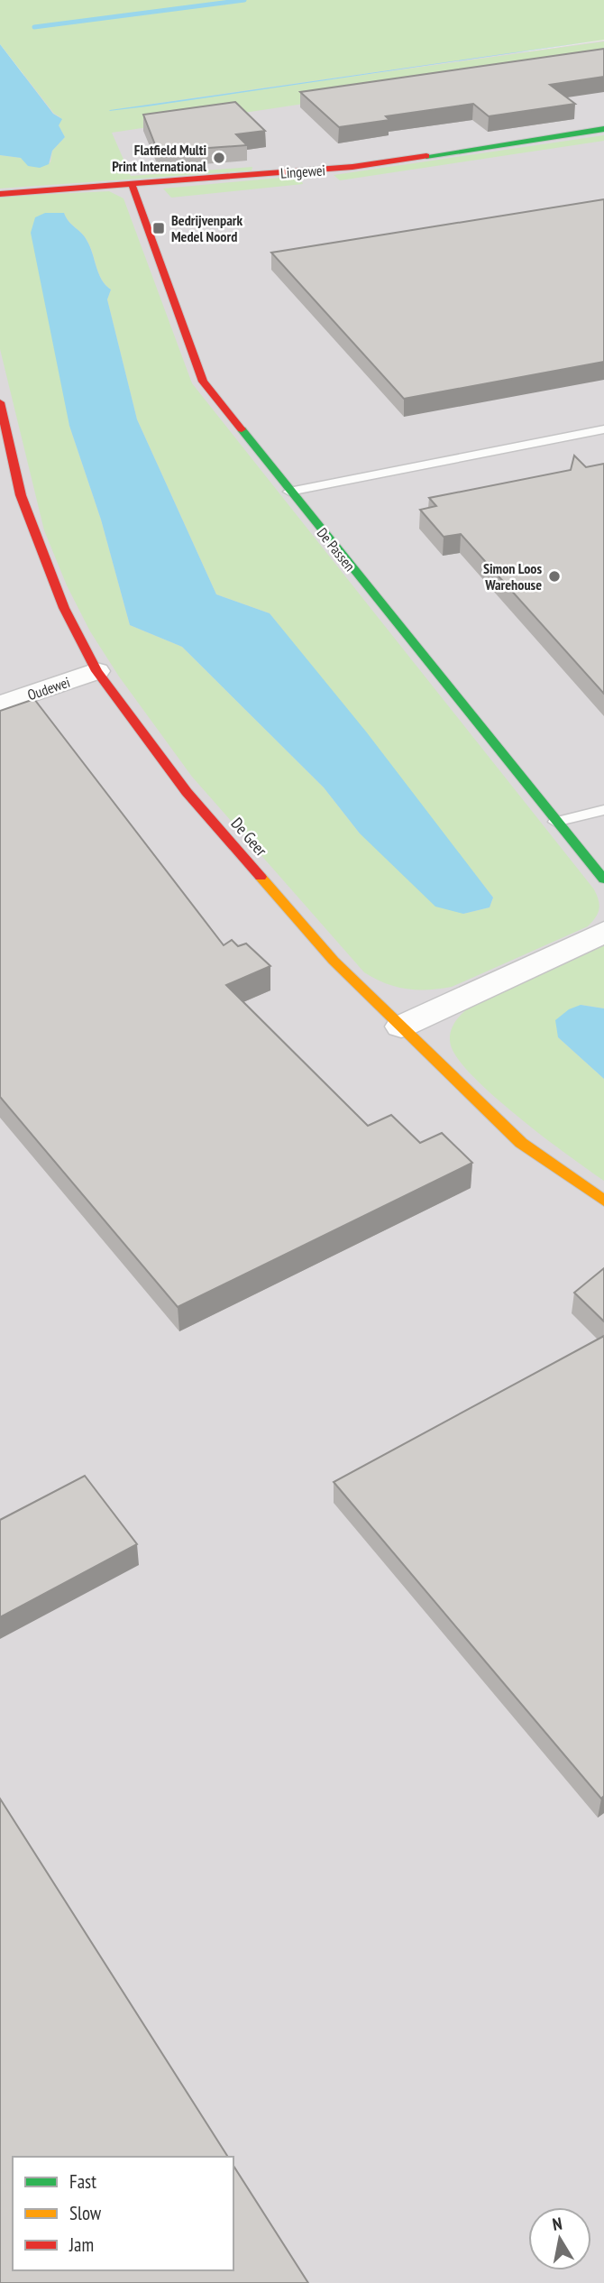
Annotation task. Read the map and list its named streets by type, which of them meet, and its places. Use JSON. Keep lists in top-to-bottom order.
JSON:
{
  "streets": {
    "street": [
      "Lingewei",
      "De Passen",
      "Oudewei",
      "De Geer"
    ]
  },
  "crossings": [
    ["Lingewei", "De Passen"],
    ["Oudewei", "De Geer"]
  ],
  "places": {
    "other": ["Flatfield Multi Print International", "Simon Loos Warehouse"],
    "transit": ["Bedrijvenpark Medel Noord"]
  },
  "legend": ["Fast", "Slow", "Jam"],
  "north": "top"
}
